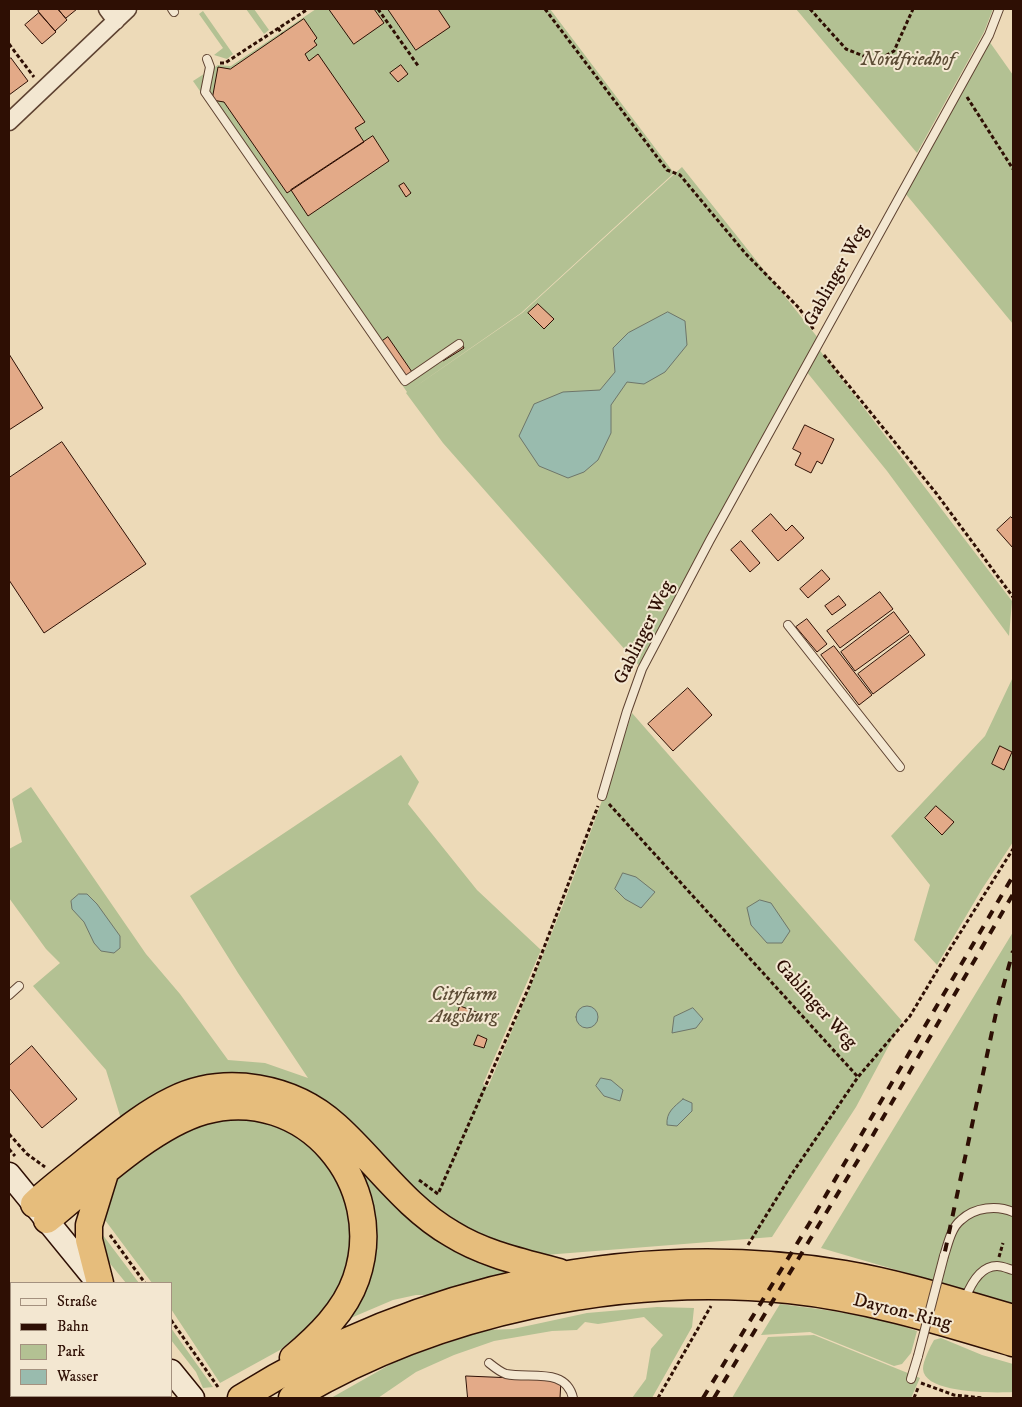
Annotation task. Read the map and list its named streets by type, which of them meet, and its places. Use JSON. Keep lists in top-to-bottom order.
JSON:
{
  "streets": {
    "highway": ["Dayton-Ring"],
    "lane": ["Gablinger Weg"]
  },
  "parks": ["Nordfriedhof", "Cityfarm Augsburg"],
  "legend": [
    "Straße",
    "Bahn",
    "Park",
    "Wasser"
  ]
}
